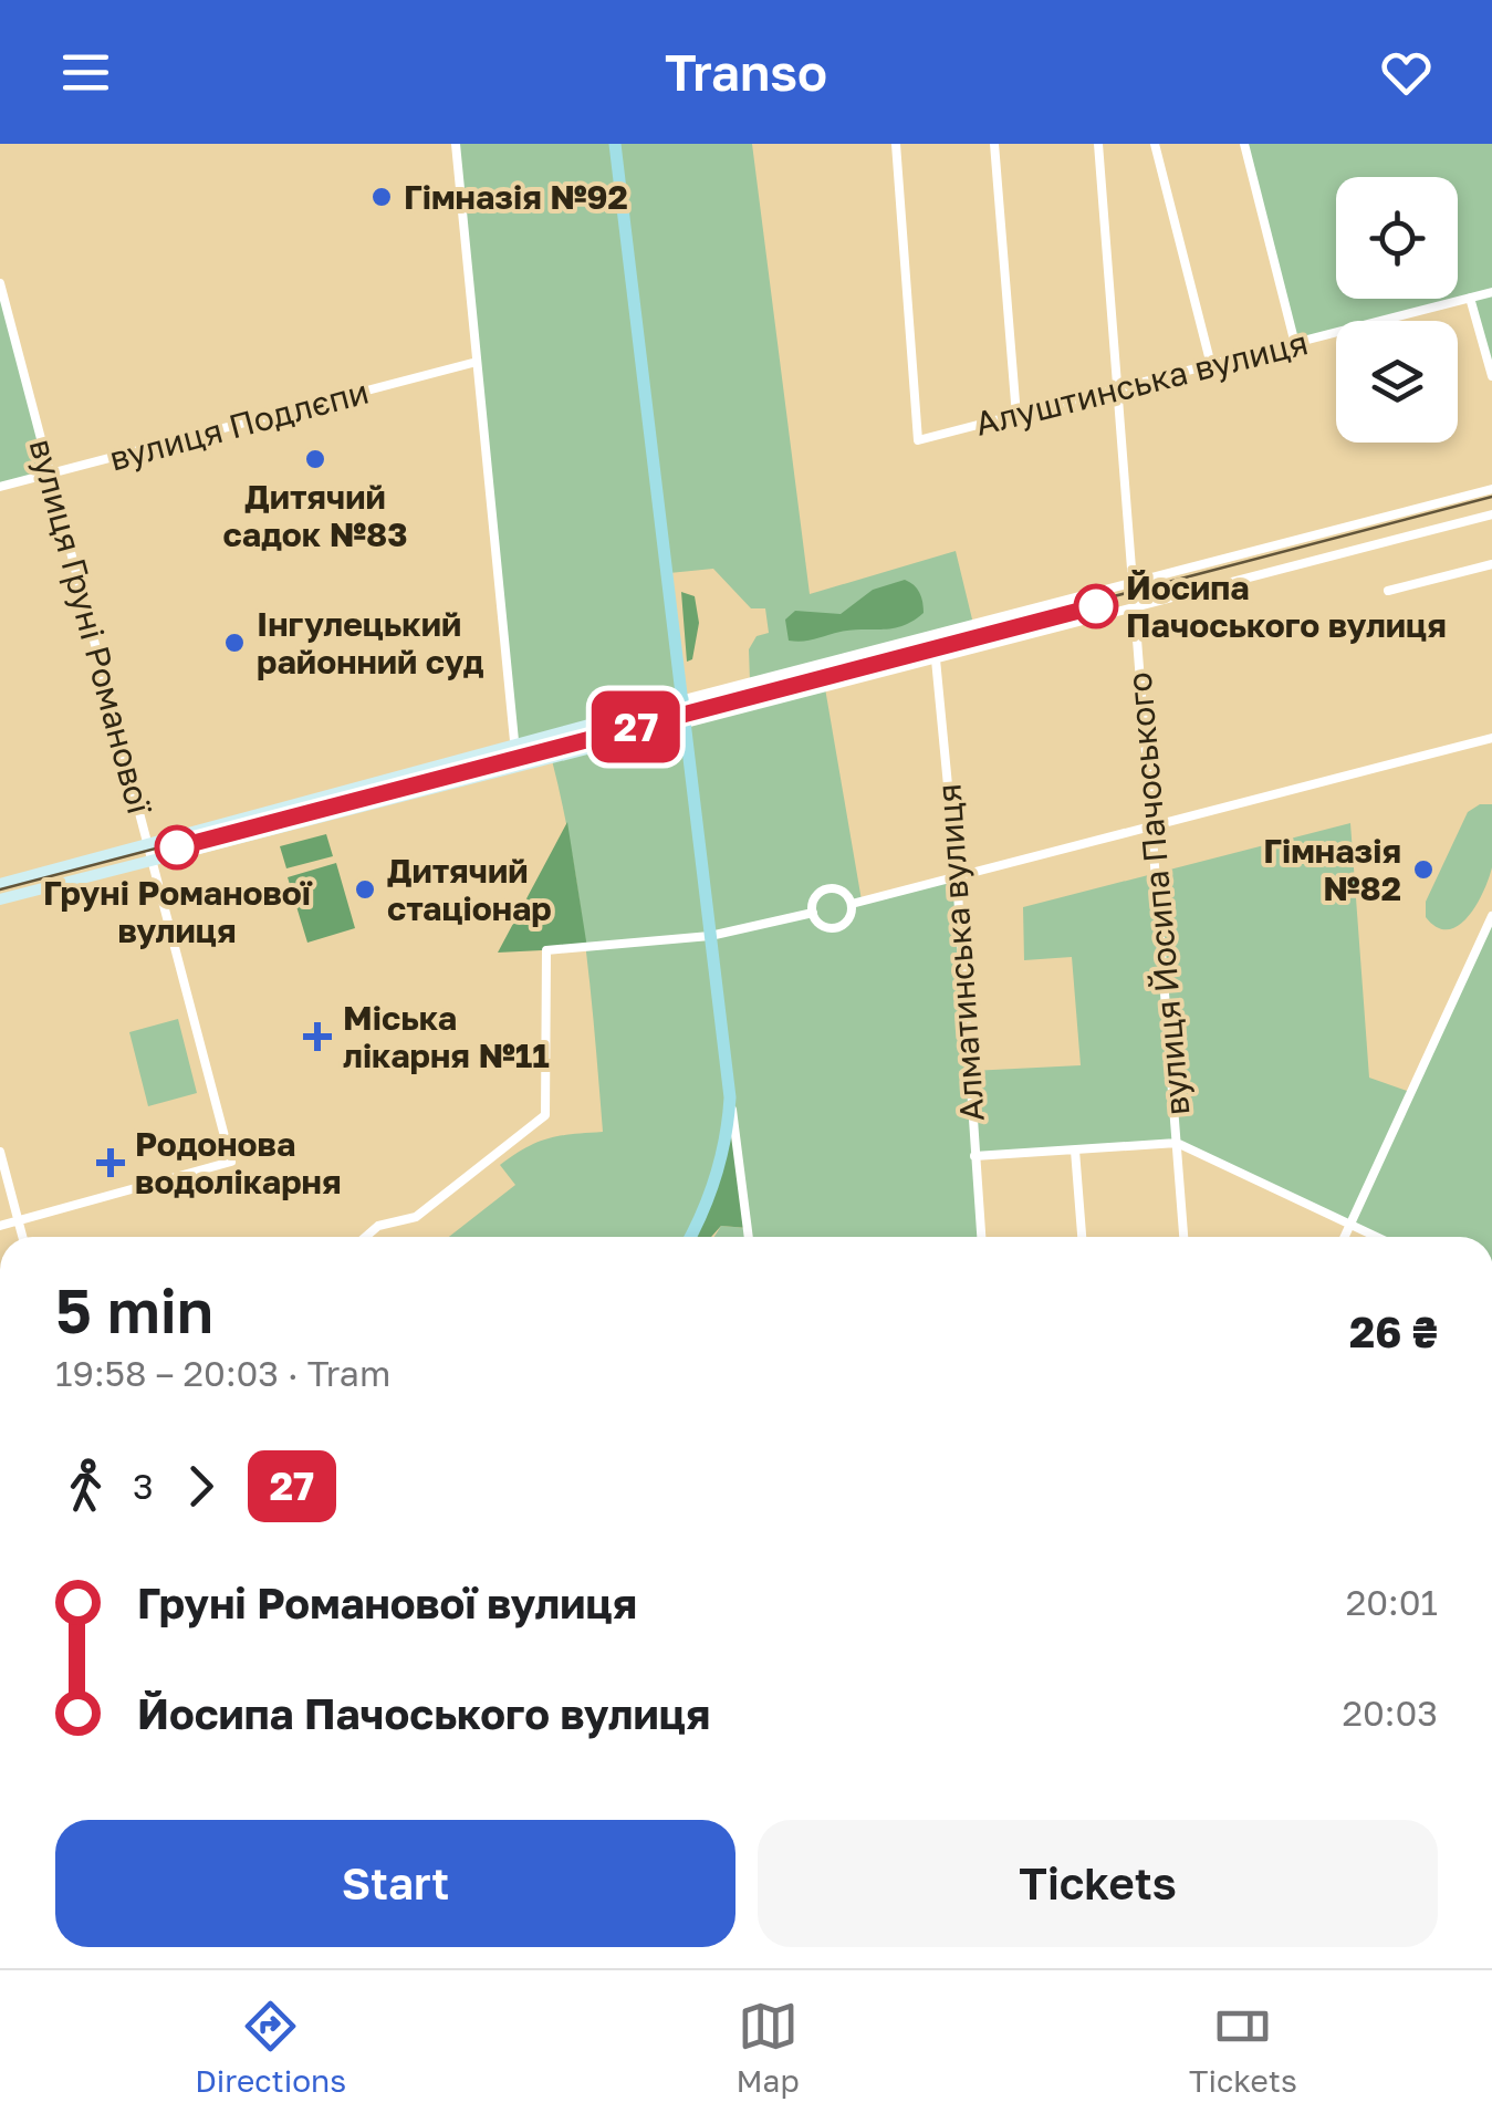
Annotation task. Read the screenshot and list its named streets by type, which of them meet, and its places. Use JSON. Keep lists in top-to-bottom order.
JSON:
{
  "streets": {
    "street": [
      "Алуштинська вулиця",
      "вулиця Подлєпи",
      "вулиця Груні Романової",
      "вулиця Йосипа Пачоського",
      "Алматинська вулиця"
    ]
  },
  "crossings": [
    ["Алуштинська вулиця", "вулиця Йосипа Пачоського"],
    ["вулиця Подлєпи", "вулиця Груні Романової"]
  ],
  "places": {
    "other": [
      "Гімназія №92",
      "Дитячий садок №83",
      "Йосипа Пачоського вулиця",
      "Інгулецький районний суд",
      "Груні Романової вулиця",
      "Гімназія №82",
      "Дитячий стаціонар"
    ],
    "health": ["Міська лікарня №11", "Родонова водолікарня"]
  },
  "lines": ["tram line 27"],
  "page": {
    "header": "Transo",
    "on_map": "27",
    "heading": ["5 min", "19:58 – 20:03 · Tram", "26 ₴"],
    "legs": ["3", "27"],
    "list": [
      {
        "name": "Груні Романової вулиця",
        "value": "20:01"
      },
      {
        "name": "Йосипа Пачоського вулиця",
        "value": "20:03"
      }
    ],
    "buttons": ["Start", "Tickets"],
    "tabs": ["Directions", "Map", "Tickets"]
  }
}
